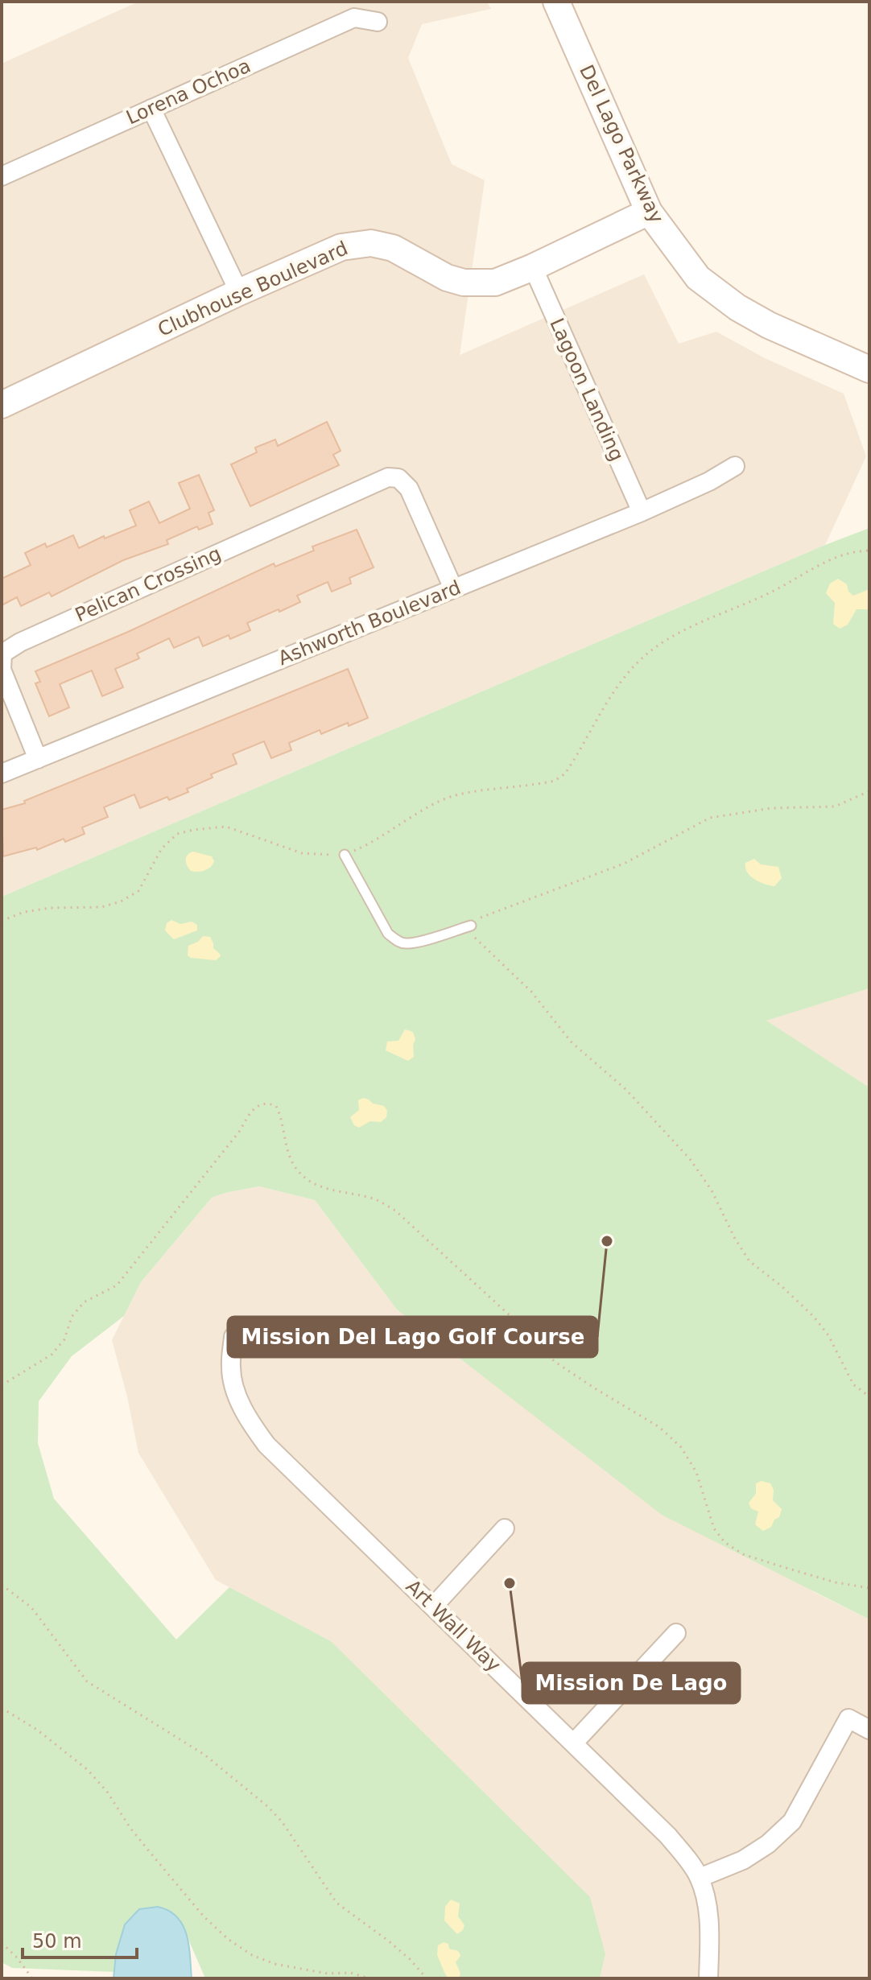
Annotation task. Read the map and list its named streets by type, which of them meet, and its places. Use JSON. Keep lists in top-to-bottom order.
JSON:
{
  "streets": {
    "street": [
      "Lorena Ochoa",
      "Del Lago Parkway",
      "Clubhouse Boulevard",
      "Lagoon Landing",
      "Pelican Crossing",
      "Ashworth Boulevard",
      "Art Wall Way"
    ]
  },
  "crossings": [
    ["Del Lago Parkway", "Clubhouse Boulevard"],
    ["Clubhouse Boulevard", "Lagoon Landing"],
    ["Lagoon Landing", "Ashworth Boulevard"],
    ["Pelican Crossing", "Ashworth Boulevard"]
  ],
  "places": ["Mission Del Lago Golf Course", "Mission De Lago"],
  "scale_bar": "50 m"
}
